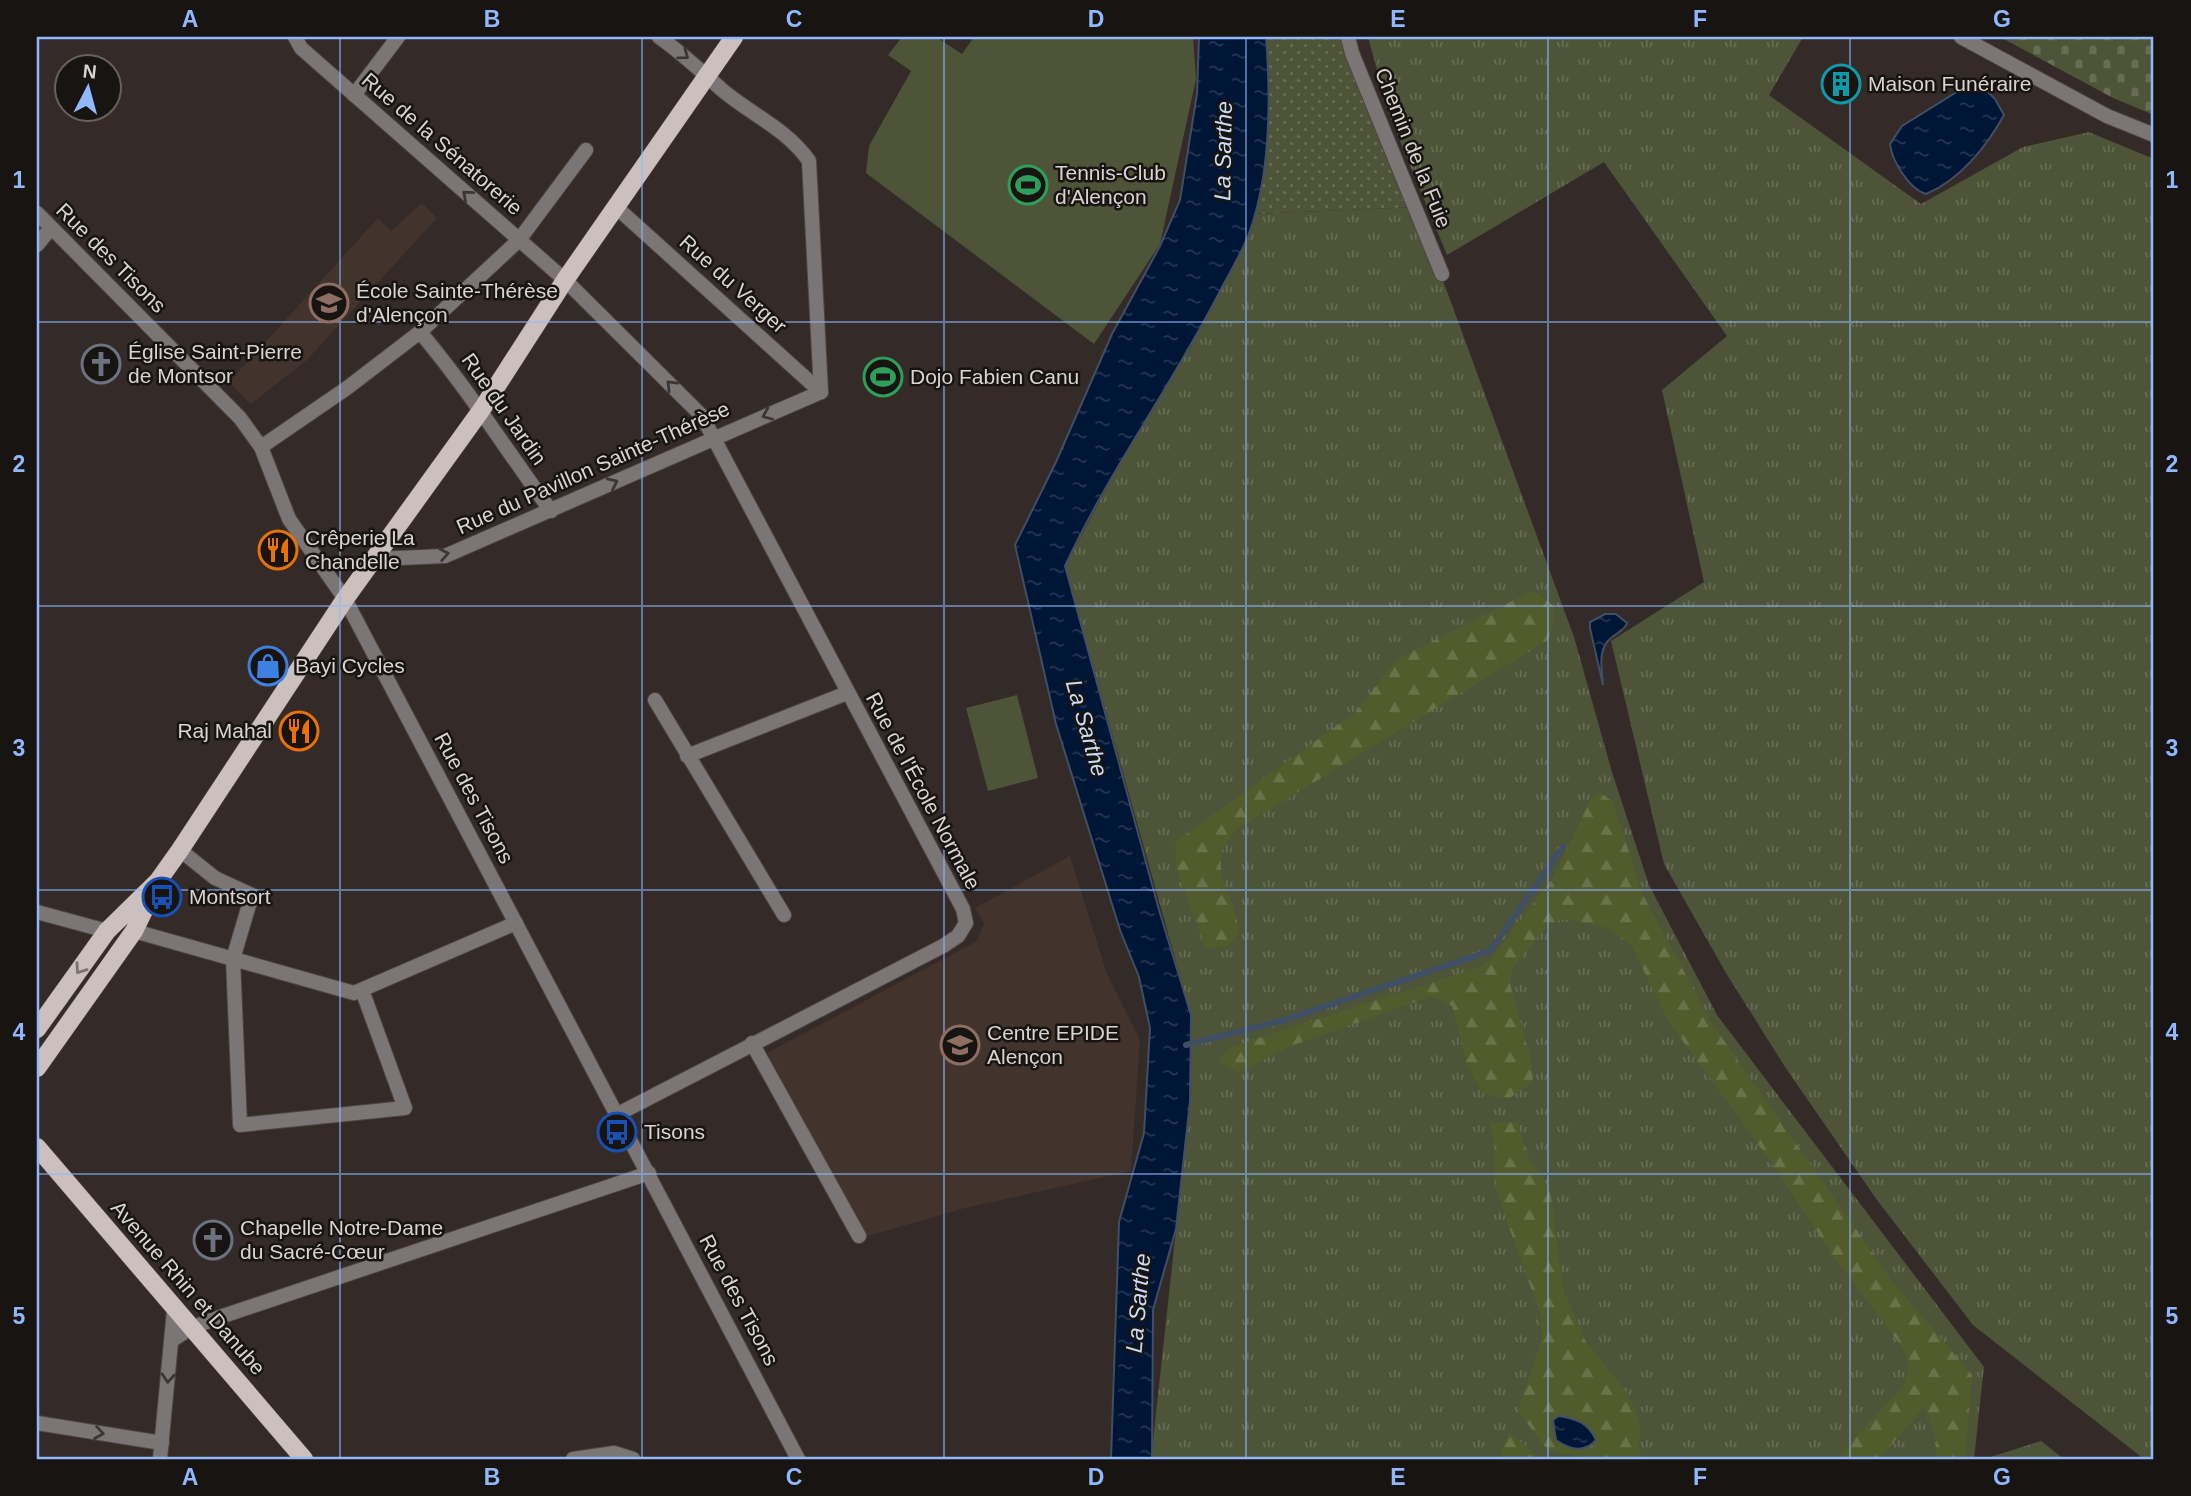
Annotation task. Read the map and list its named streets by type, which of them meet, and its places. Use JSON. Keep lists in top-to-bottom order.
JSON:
{
  "streets": {
    "main road": ["Avenue Rhin et Danube"],
    "street": [
      "Rue de la Sénatorerie",
      "Chemin de la Fuie",
      "Rue des Tisons",
      "Rue du Verger",
      "Rue du Jardin",
      "Rue du Pavillon Sainte-Thérèse",
      "Rue de l'École Normale"
    ]
  },
  "crossings": [
    ["Rue de la Sénatorerie", "Rue du Pavillon Sainte-Thérèse"],
    ["Rue de la Sénatorerie", "Rue de l'École Normale"],
    ["Rue des Tisons", "Rue de l'École Normale"],
    ["Rue du Verger", "Rue du Pavillon Sainte-Thérèse"],
    ["Rue du Jardin", "Rue du Pavillon Sainte-Thérèse"],
    ["Rue du Pavillon Sainte-Thérèse", "Rue de l'École Normale"]
  ],
  "one_way": ["Rue de la Sénatorerie"],
  "water": ["La Sarthe"],
  "places": {
    "building": ["Maison Funéraire"],
    "sports": ["Tennis-Club d'Alençon", "Dojo Fabien Canu"],
    "school or university": ["École Sainte-Thérèse d'Alençon", "Centre EPIDE Alençon"],
    "church": ["Église Saint-Pierre de Montsor", "Chapelle Notre-Dame du Sacré-Cœur"],
    "restaurant": ["Crêperie La Chandelle", "Raj Mahal"],
    "shop": ["Bayi Cycles"],
    "bus stop": ["Montsort", "Tisons"]
  },
  "north": "top",
  "grid": {
    "columns": [
      "A",
      "B",
      "C",
      "D",
      "E",
      "F",
      "G"
    ],
    "rows": [
      "1",
      "2",
      "3",
      "4",
      "5"
    ]
  }
}
